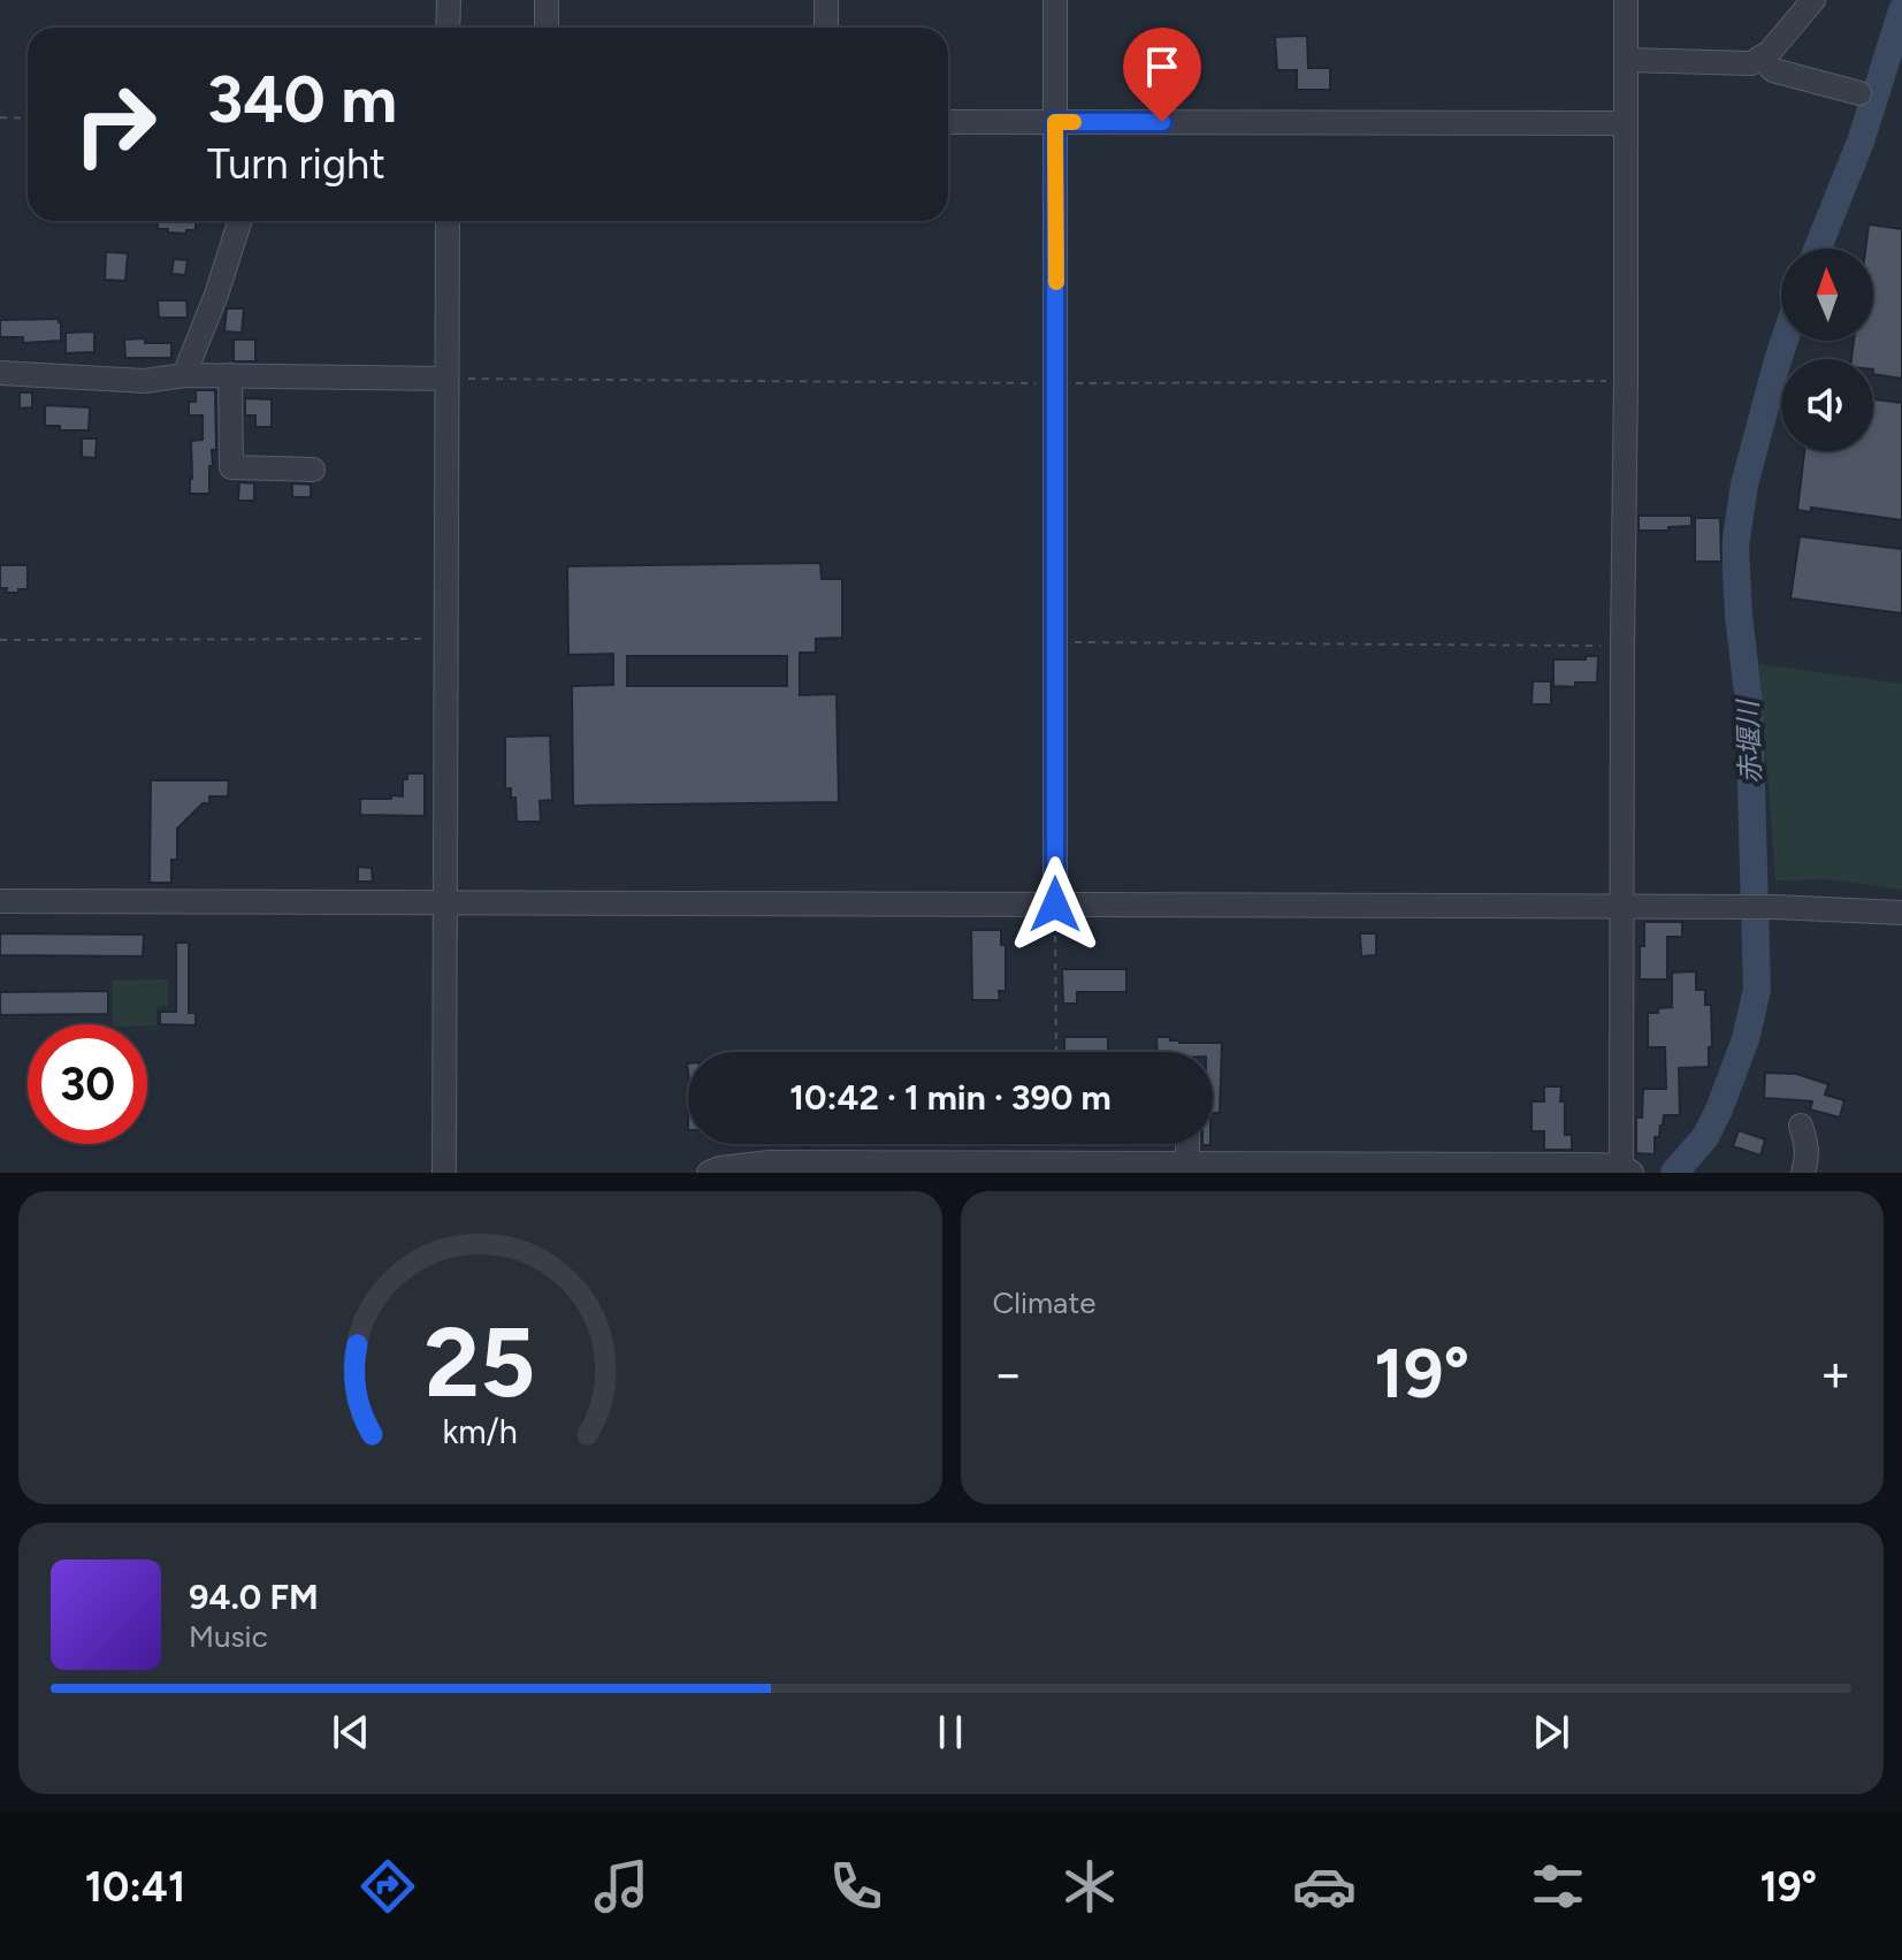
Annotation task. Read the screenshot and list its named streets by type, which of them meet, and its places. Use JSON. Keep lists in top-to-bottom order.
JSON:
{
  "water": ["赤堰川"],
  "north": "top",
  "page": {
    "turn": ["340 m", "Turn right"],
    "limit": "30",
    "trip": "10:42 · 1 min · 390 m",
    "tile": "Climate",
    "heat": ["−", "19°", "+"],
    "song": ["94.0 FM", "Music"],
    "tabs": ["10:41", "19°"],
    "gauge": ["25", "km/h"]
  }
}
